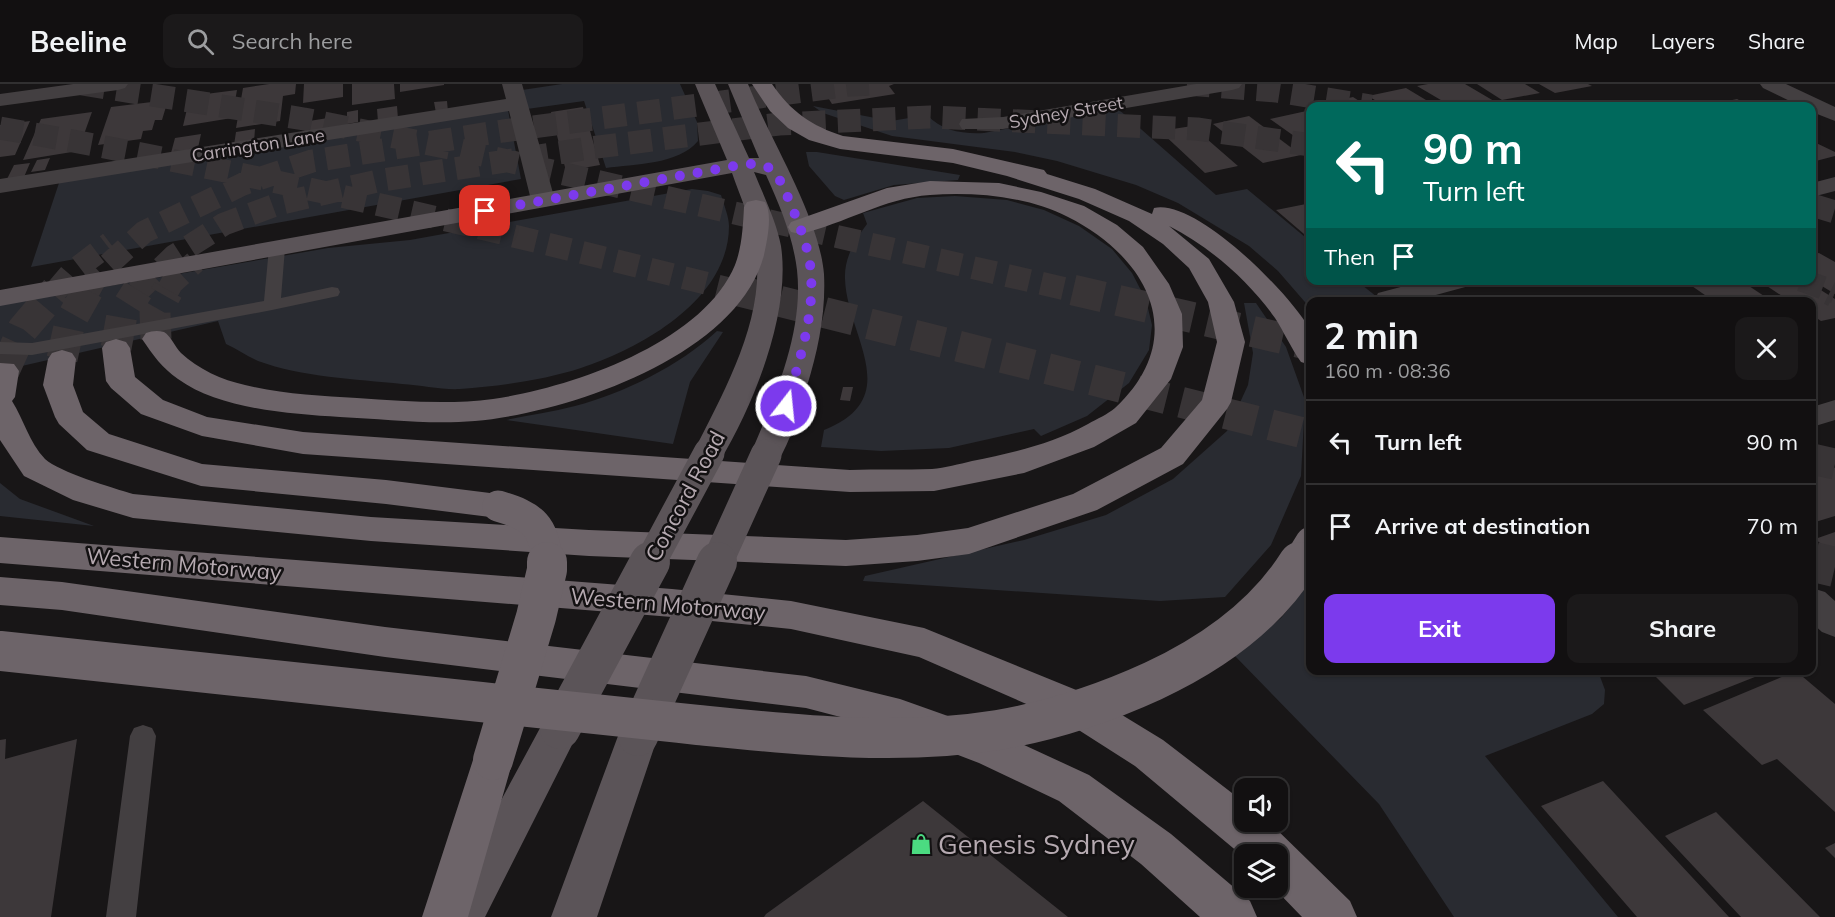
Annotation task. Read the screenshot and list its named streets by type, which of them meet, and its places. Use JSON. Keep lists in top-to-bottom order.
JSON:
{
  "streets": {
    "highway": ["Western Motorway"],
    "main road": ["Concord Road"],
    "street": ["Sydney Street", "Carrington Lane"]
  },
  "places": {
    "shop": ["Genesis Sydney"]
  },
  "page": {
    "header": "Beeline",
    "search": "Search here",
    "nav": ["Map", "Layers", "Share"],
    "turn": ["90 m", "Turn left"],
    "then": "Then",
    "heading": ["2 min", "160 m · 08:36"],
    "list": [
      {
        "name": "Turn left",
        "value": "90 m"
      },
      {
        "name": "Arrive at destination",
        "value": "70 m"
      }
    ],
    "buttons": ["Exit", "Share"]
  }
}
